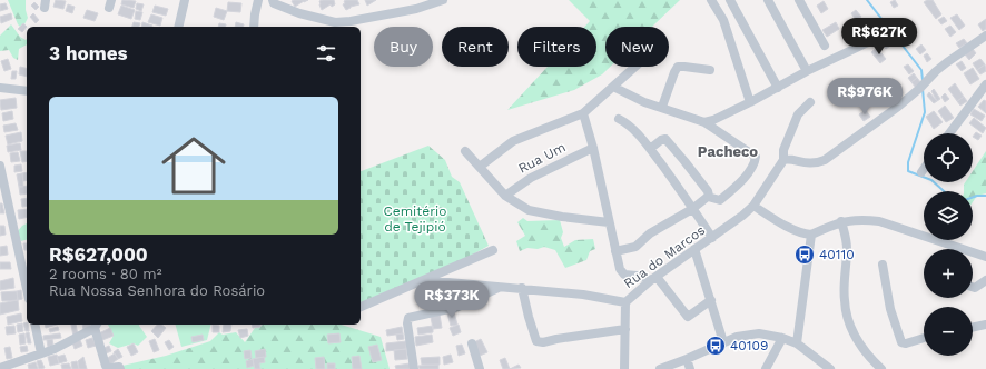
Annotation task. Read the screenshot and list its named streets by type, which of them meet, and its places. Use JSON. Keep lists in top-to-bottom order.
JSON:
{
  "streets": {
    "street": ["Rua Um", "Rua do Marcos"]
  },
  "districts": ["Pacheco"],
  "parks": ["Cemitério de Tejipió"],
  "places": {
    "bus stop": ["40110", "40109"]
  },
  "page": {
    "price": ["R$627K", "R$976K", "R$373K"],
    "chip": [
      "Buy",
      "Rent",
      "Filters",
      "New"
    ],
    "heading": "3 homes",
    "list": [
      {
        "name": "R$627,000",
        "note": "2 rooms · 80 m² · Rua Nossa Senhora do Rosário"
      }
    ],
    "map_buttons": ["+", "−"]
  }
}
